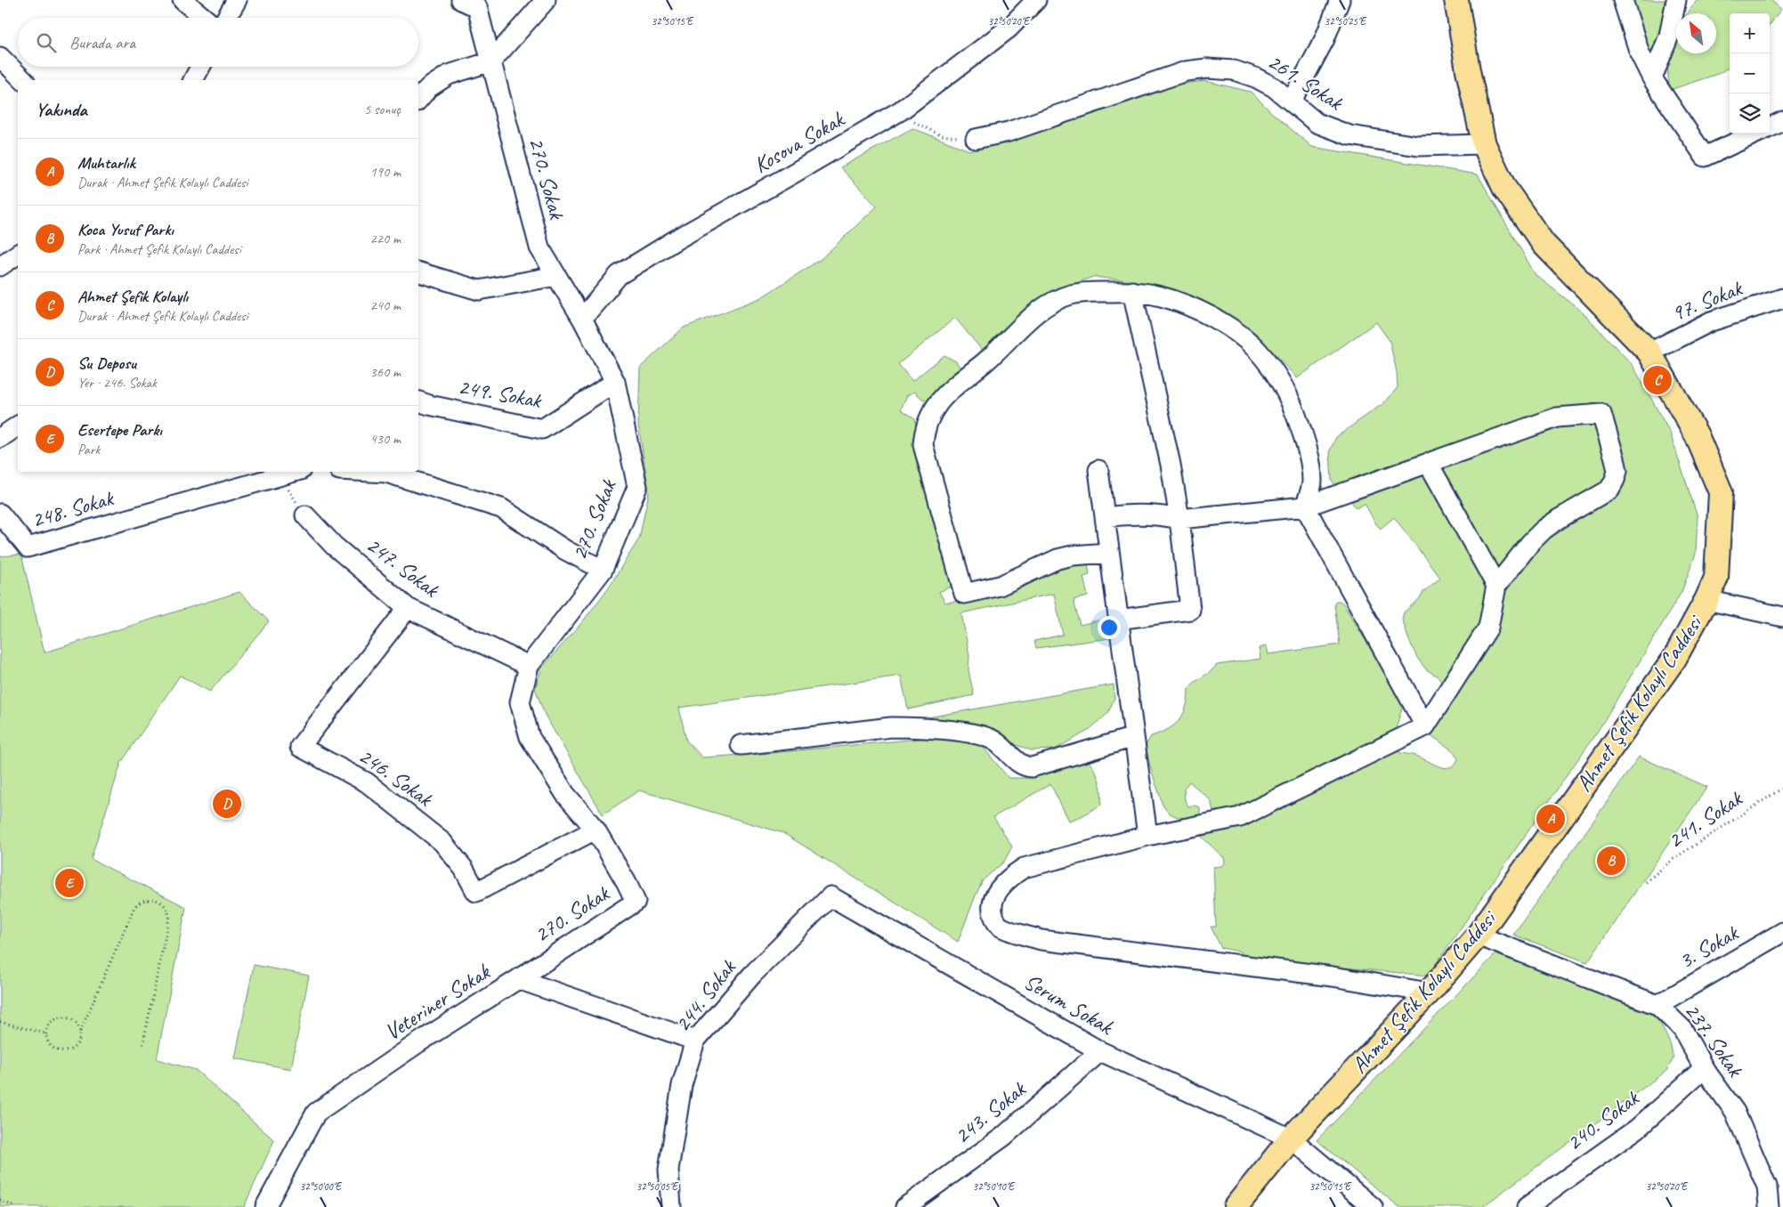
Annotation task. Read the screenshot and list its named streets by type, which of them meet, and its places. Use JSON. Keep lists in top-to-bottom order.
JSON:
{
  "streets": {
    "main road": ["Ahmet Şefik Kolaylı Caddesi"],
    "street": [
      "261. Sokak",
      "Kosova Sokak",
      "270. Sokak",
      "97. Sokak",
      "249. Sokak",
      "248. Sokak",
      "247. Sokak",
      "246. Sokak",
      "3. Sokak",
      "244. Sokak",
      "Veteriner Sokak",
      "Serum Sokak",
      "237. Sokak",
      "243. Sokak",
      "240. Sokak"
    ],
    "path": ["241. Sokak"]
  },
  "crossings": [
    ["261. Sokak", "Ahmet Şefik Kolaylı Caddesi"],
    ["Kosova Sokak", "270. Sokak"],
    ["270. Sokak", "249. Sokak"],
    ["270. Sokak", "247. Sokak"],
    ["270. Sokak", "246. Sokak"],
    ["270. Sokak", "Veteriner Sokak"],
    ["97. Sokak", "Ahmet Şefik Kolaylı Caddesi"],
    ["247. Sokak", "246. Sokak"],
    ["Ahmet Şefik Kolaylı Caddesi", "Serum Sokak"],
    ["Ahmet Şefik Kolaylı Caddesi", "237. Sokak"],
    ["3. Sokak", "237. Sokak"],
    ["244. Sokak", "Veteriner Sokak"],
    ["244. Sokak", "Serum Sokak"],
    ["Serum Sokak", "243. Sokak"],
    ["237. Sokak", "240. Sokak"]
  ],
  "north": "top left",
  "page": {
    "map_buttons": ["+", "−"],
    "search": "Burada ara",
    "heading": ["Yakında", "5 sonuç"],
    "list": [
      {
        "mark": "A",
        "name": "Muhtarlık",
        "note": "Durak · Ahmet Şefik Kolaylı Caddesi",
        "value": "190 m"
      },
      {
        "mark": "B",
        "name": "Koca Yusuf Parkı",
        "note": "Park · Ahmet Şefik Kolaylı Caddesi",
        "value": "220 m"
      },
      {
        "mark": "C",
        "name": "Ahmet Şefik Kolaylı",
        "note": "Durak · Ahmet Şefik Kolaylı Caddesi",
        "value": "240 m"
      },
      {
        "mark": "D",
        "name": "Su Deposu",
        "note": "Yer · 246. Sokak",
        "value": "360 m"
      },
      {
        "mark": "E",
        "name": "Esertepe Parkı",
        "note": "Park",
        "value": "430 m"
      }
    ],
    "pins": [
      "C",
      "D",
      "A",
      "B",
      "E"
    ]
  },
  "coordinates": [
    "32°50'15\"E",
    "32°50'20\"E",
    "32°50'25\"E",
    "32°50'00\"E",
    "32°50'05\"E",
    "32°50'10\"E"
  ]
}
